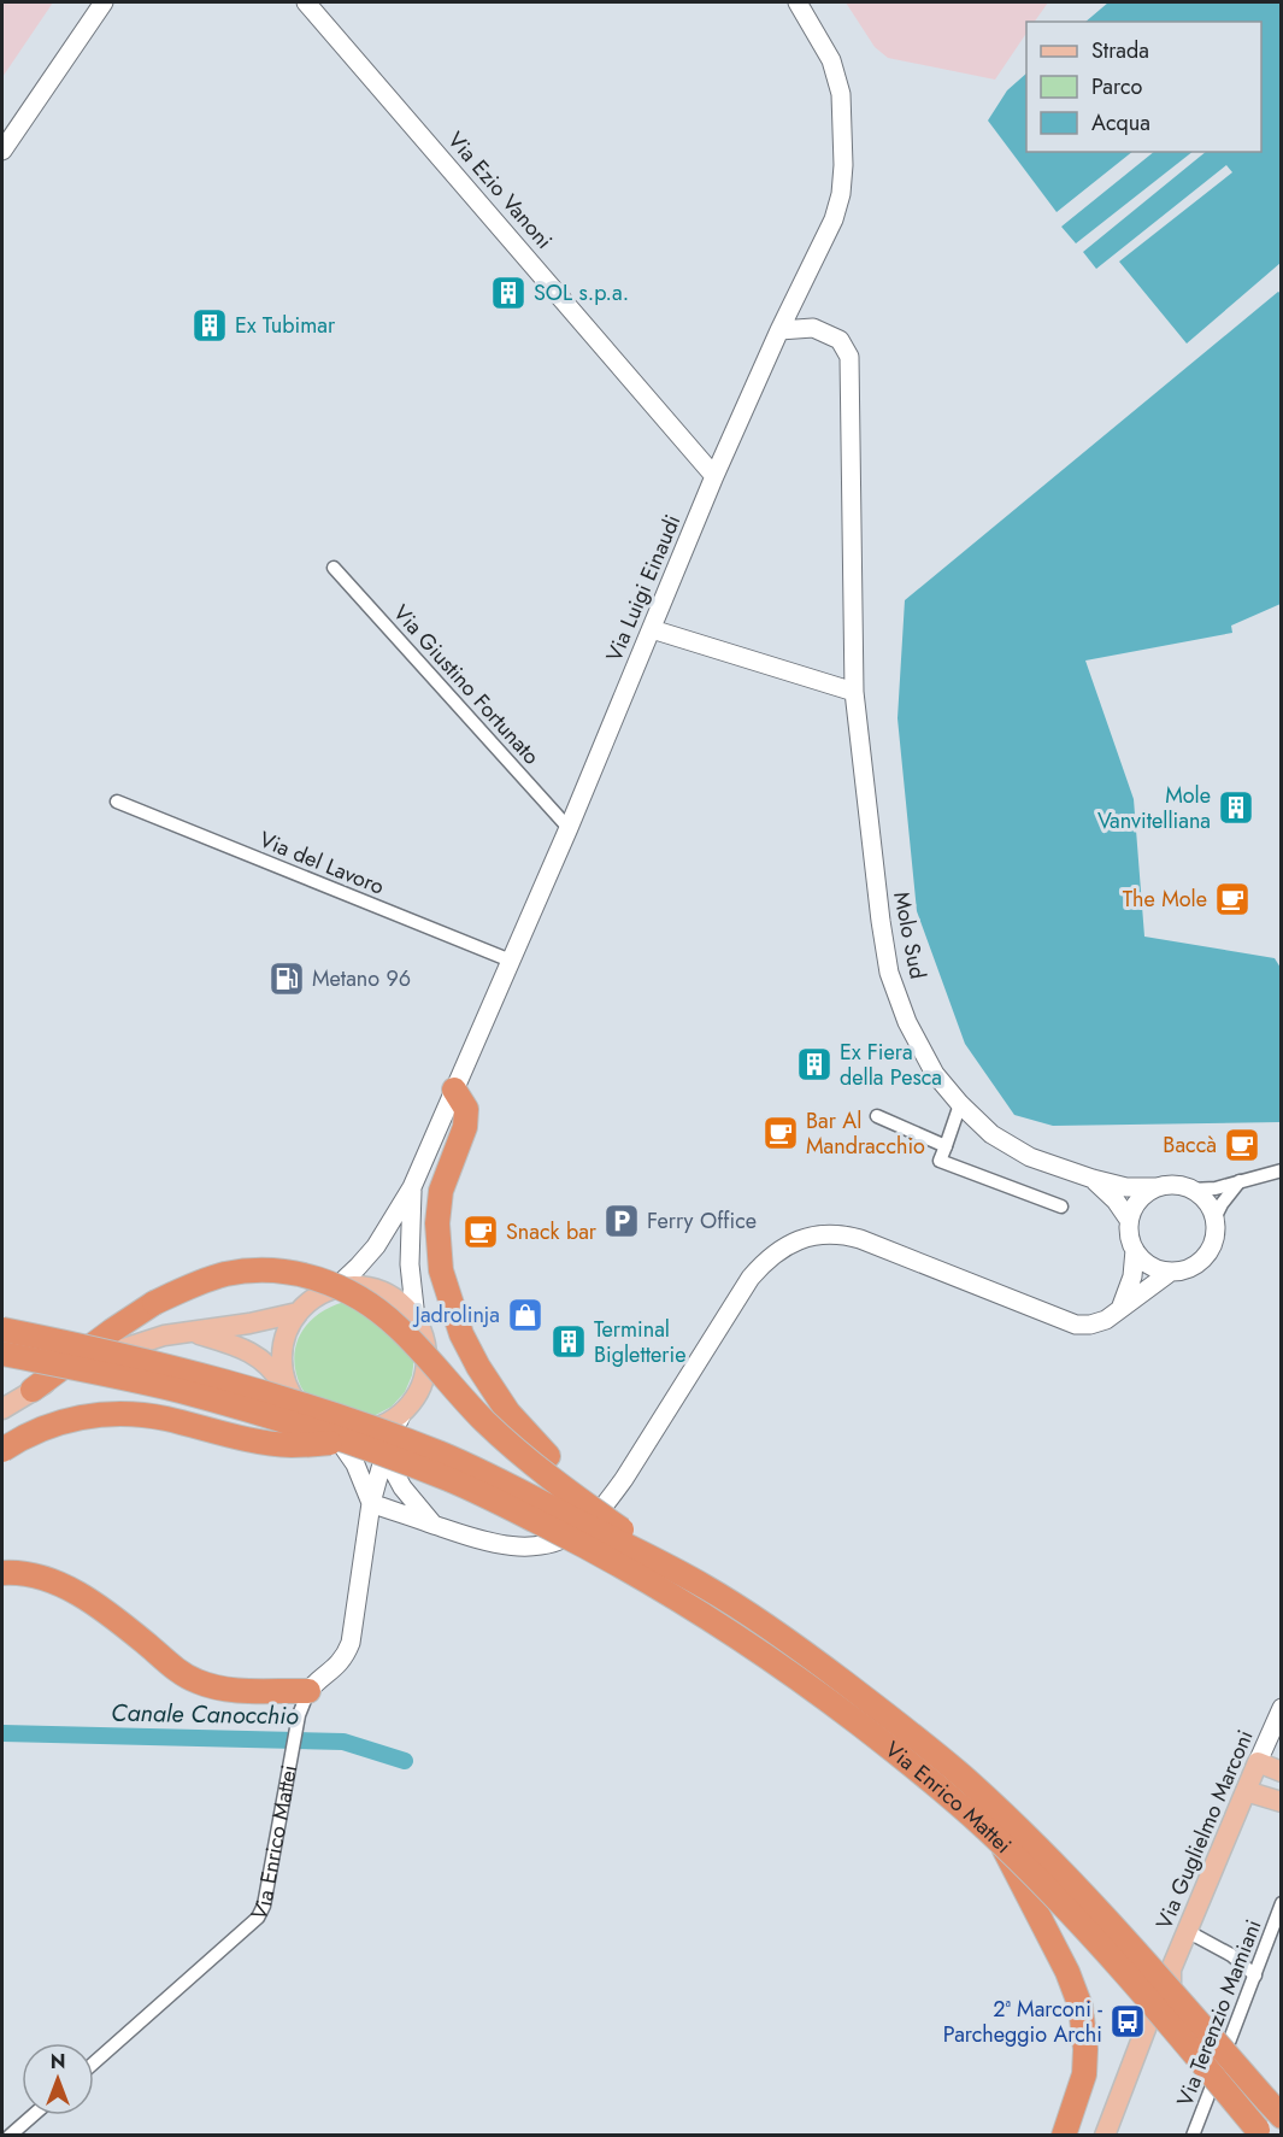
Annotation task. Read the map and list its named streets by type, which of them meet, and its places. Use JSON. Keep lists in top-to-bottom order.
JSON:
{
  "streets": {
    "highway": ["Via Enrico Mattei"],
    "main road": ["Via Guglielmo Marconi"],
    "street": [
      "Via Ezio Vanoni",
      "Via Luigi Einaudi",
      "Via Giustino Fortunato",
      "Via del Lavoro",
      "Molo Sud",
      "Via Terenzio Mamiani"
    ]
  },
  "crossings": [
    ["Via Ezio Vanoni", "Via Luigi Einaudi"],
    ["Via Luigi Einaudi", "Via Giustino Fortunato"],
    ["Via Luigi Einaudi", "Via del Lavoro"],
    ["Via Luigi Einaudi", "Molo Sud"],
    ["Via Luigi Einaudi", "Via Enrico Mattei"]
  ],
  "water": ["Canale Canocchio"],
  "places": {
    "building": [
      "SOL s.p.a.",
      "Ex Tubimar",
      "Mole Vanvitelliana",
      "Ex Fiera della Pesca",
      "Terminal Bigletterie"
    ],
    "cafe": [
      "The Mole",
      "Bar Al Mandracchio",
      "Baccà",
      "Snack bar"
    ],
    "fuel station": ["Metano 96"],
    "parking": ["Ferry Office"],
    "shop": ["Jadrolinja"],
    "bus stop": ["2ª Marconi - Parcheggio Archi"]
  },
  "legend": ["Strada", "Parco", "Acqua"],
  "north": "top"
}
